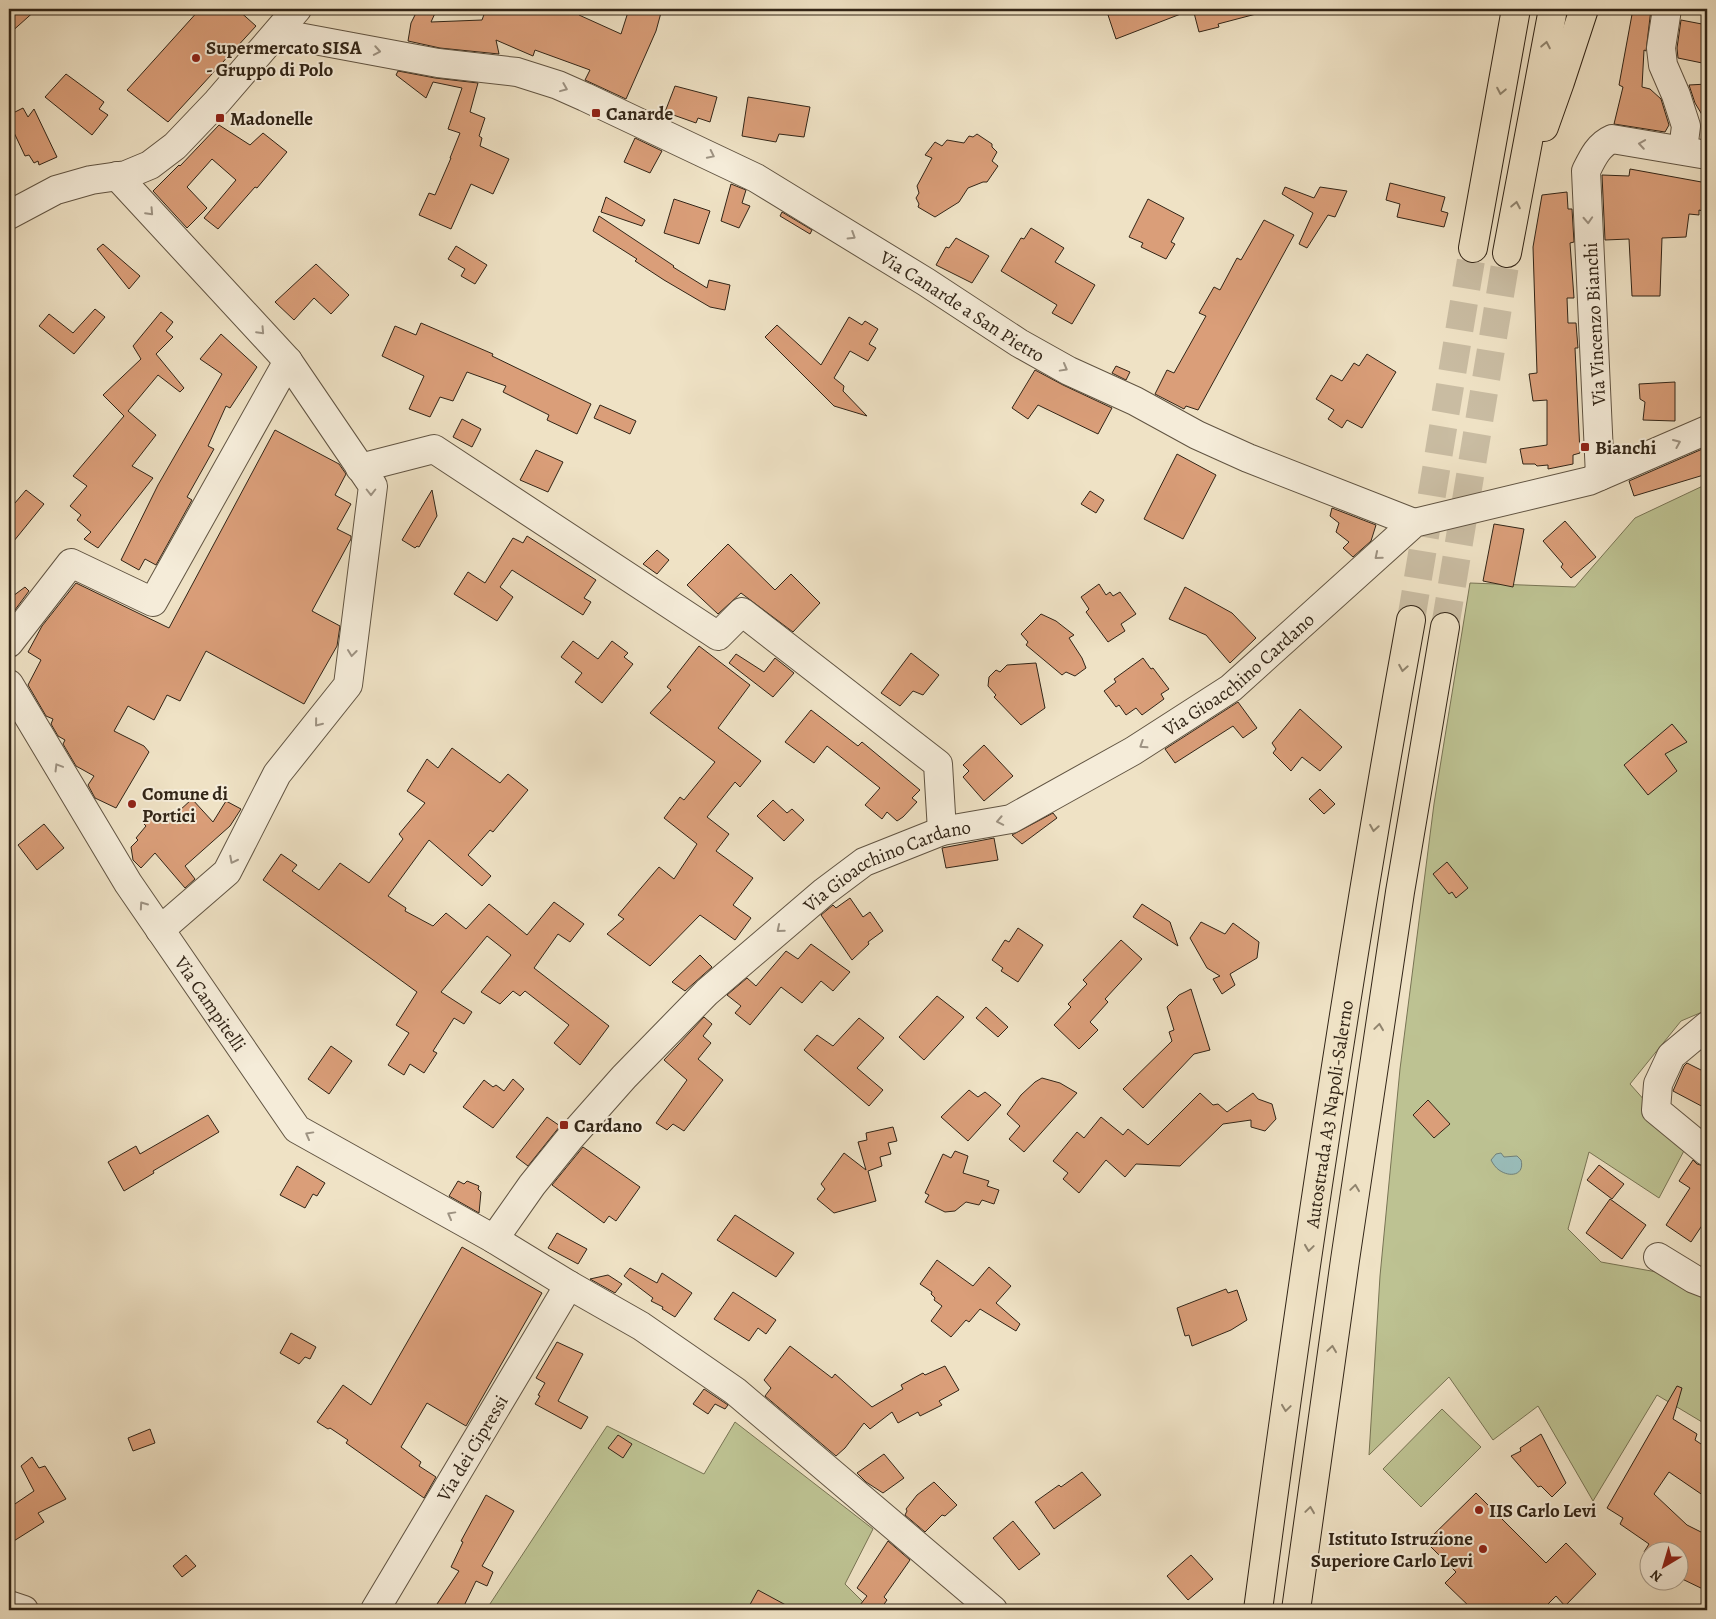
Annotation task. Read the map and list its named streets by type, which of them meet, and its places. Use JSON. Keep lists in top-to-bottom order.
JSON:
{
  "streets": {
    "highway": ["Autostrada A3 Napoli-Salerno"],
    "street": [
      "Via Canarde a San Pietro",
      "Via Vincenzo Bianchi",
      "Via Gioacchino Cardano",
      "Via Campitelli",
      "Via dei Cipressi"
    ]
  },
  "crossings": [
    ["Via Canarde a San Pietro", "Via Gioacchino Cardano"],
    ["Via Gioacchino Cardano", "Via Campitelli"]
  ],
  "one_way": ["Via Canarde a San Pietro", "Via Gioacchino Cardano", "Via Campitelli"],
  "places": {
    "other": [
      "Supermercato SISA - Gruppo di Polo",
      "Comune di Portici",
      "IIS Carlo Levi",
      "Istituto Istruzione Superiore Carlo Levi"
    ],
    "transit": [
      "Canarde",
      "Madonelle",
      "Bianchi",
      "Cardano"
    ]
  },
  "north": "bottom left"
}
